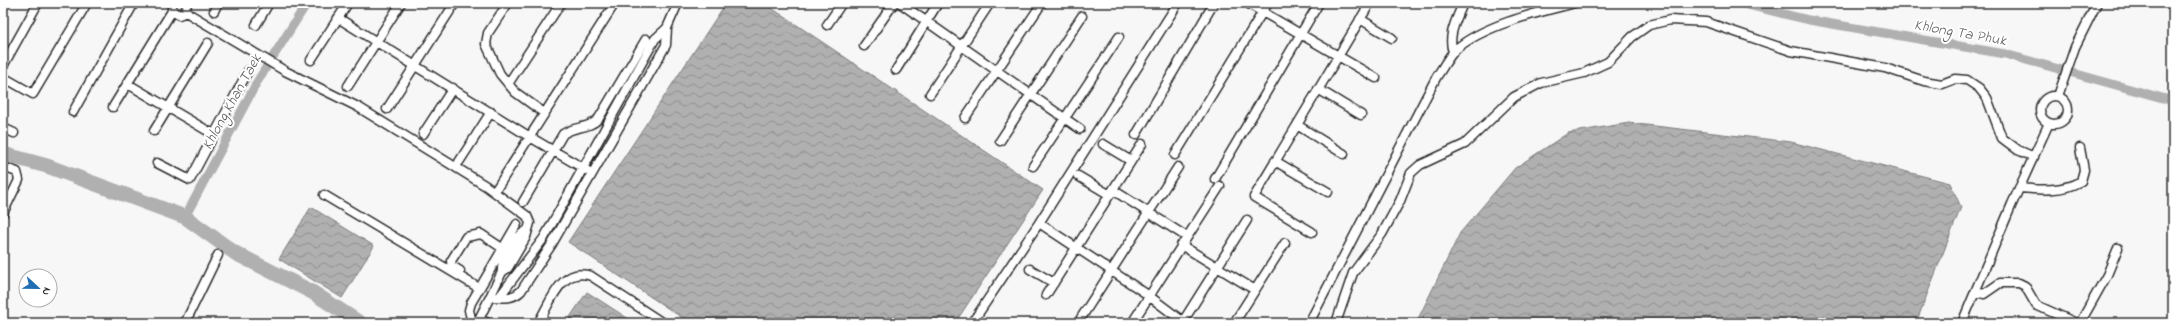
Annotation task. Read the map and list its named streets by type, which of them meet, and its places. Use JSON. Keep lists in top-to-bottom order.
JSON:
{
  "water": ["Khlong Ta Phuk", "Khlong Khan Taek"],
  "north": "right"
}
